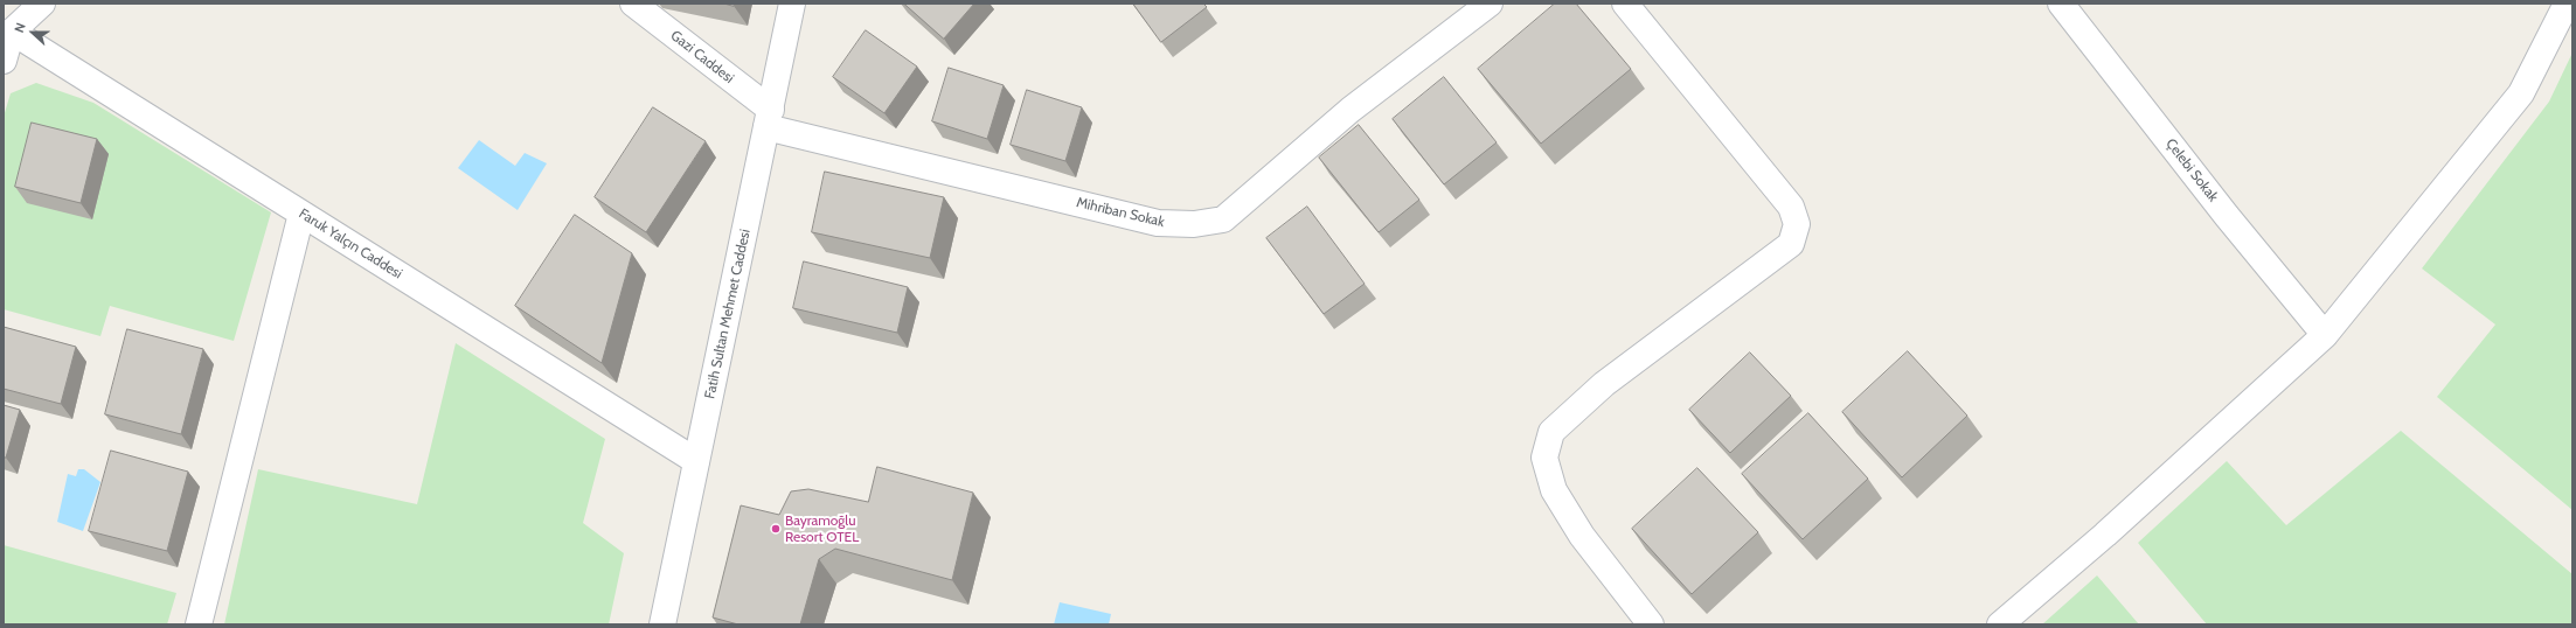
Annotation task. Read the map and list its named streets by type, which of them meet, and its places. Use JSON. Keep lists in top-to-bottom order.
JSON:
{
  "streets": {
    "street": [
      "Gazi Caddesi",
      "Çelebi Sokak",
      "Mihriban Sokak",
      "Faruk Yalçın Caddesi",
      "Fatih Sultan Mehmet Caddesi"
    ]
  },
  "crossings": [
    ["Gazi Caddesi", "Mihriban Sokak"],
    ["Gazi Caddesi", "Fatih Sultan Mehmet Caddesi"],
    ["Mihriban Sokak", "Fatih Sultan Mehmet Caddesi"],
    ["Faruk Yalçın Caddesi", "Fatih Sultan Mehmet Caddesi"]
  ],
  "places": ["Bayramoğlu Resort OTEL"],
  "north": "left"
}
